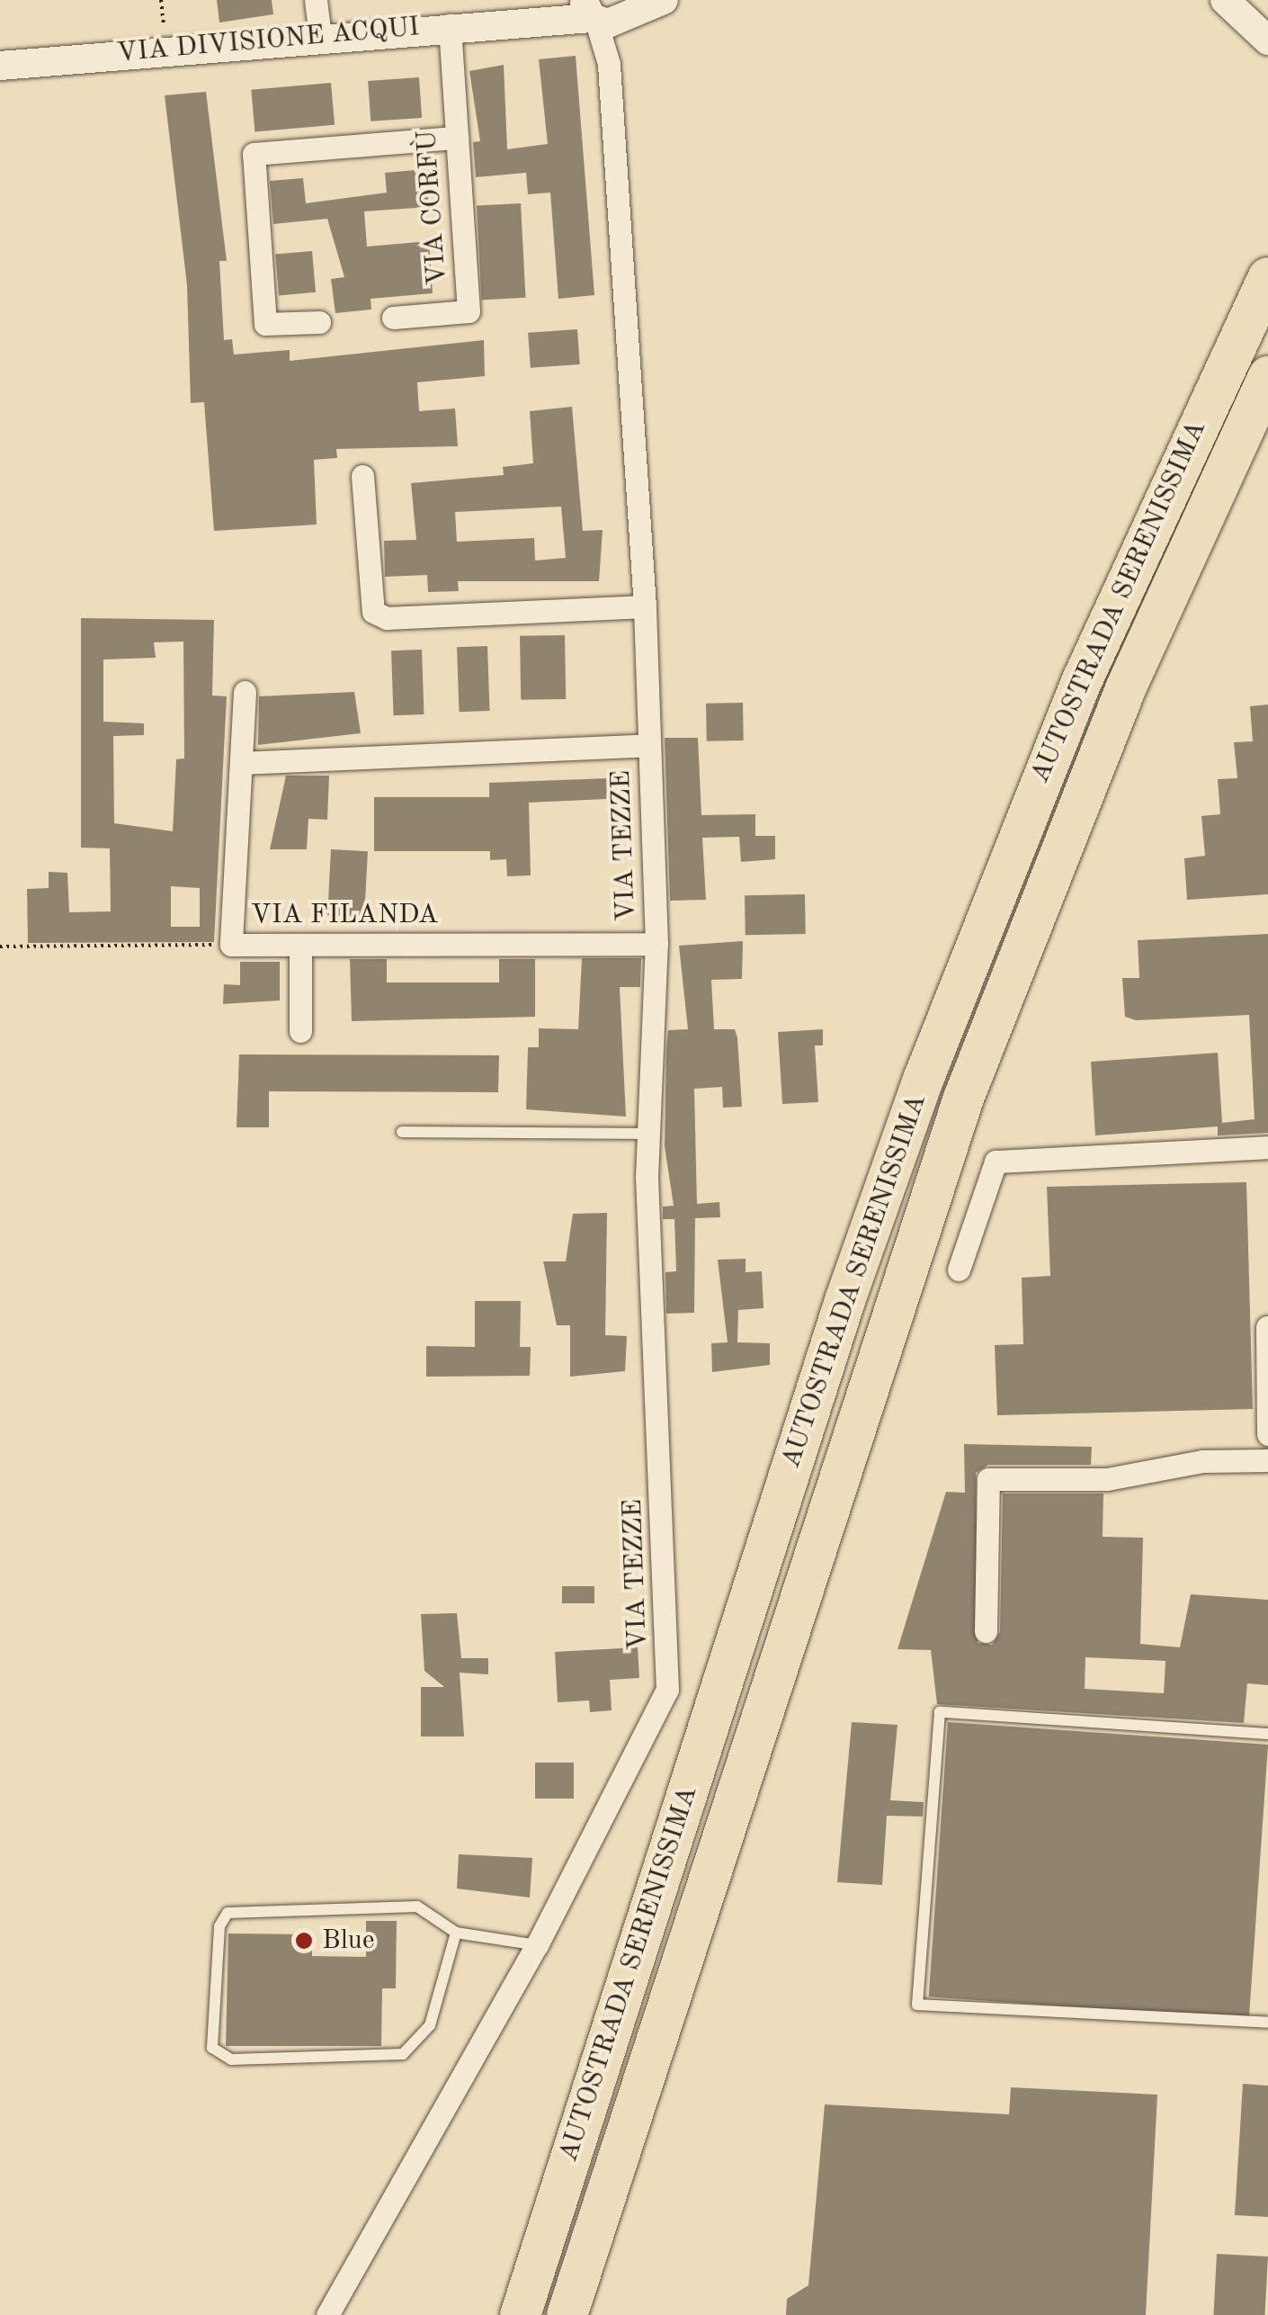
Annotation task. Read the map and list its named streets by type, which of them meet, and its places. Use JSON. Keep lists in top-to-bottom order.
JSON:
{
  "streets": {
    "highway": ["AUTOSTRADA SERENISSIMA"],
    "street": [
      "VIA DIVISIONE ACQUI",
      "VIA CORFÙ",
      "VIA TEZZE",
      "VIA FILANDA"
    ]
  },
  "crossings": [
    ["VIA DIVISIONE ACQUI", "VIA CORFÙ"],
    ["VIA DIVISIONE ACQUI", "VIA TEZZE"],
    ["VIA TEZZE", "VIA FILANDA"]
  ],
  "places": ["Blue"]
}
